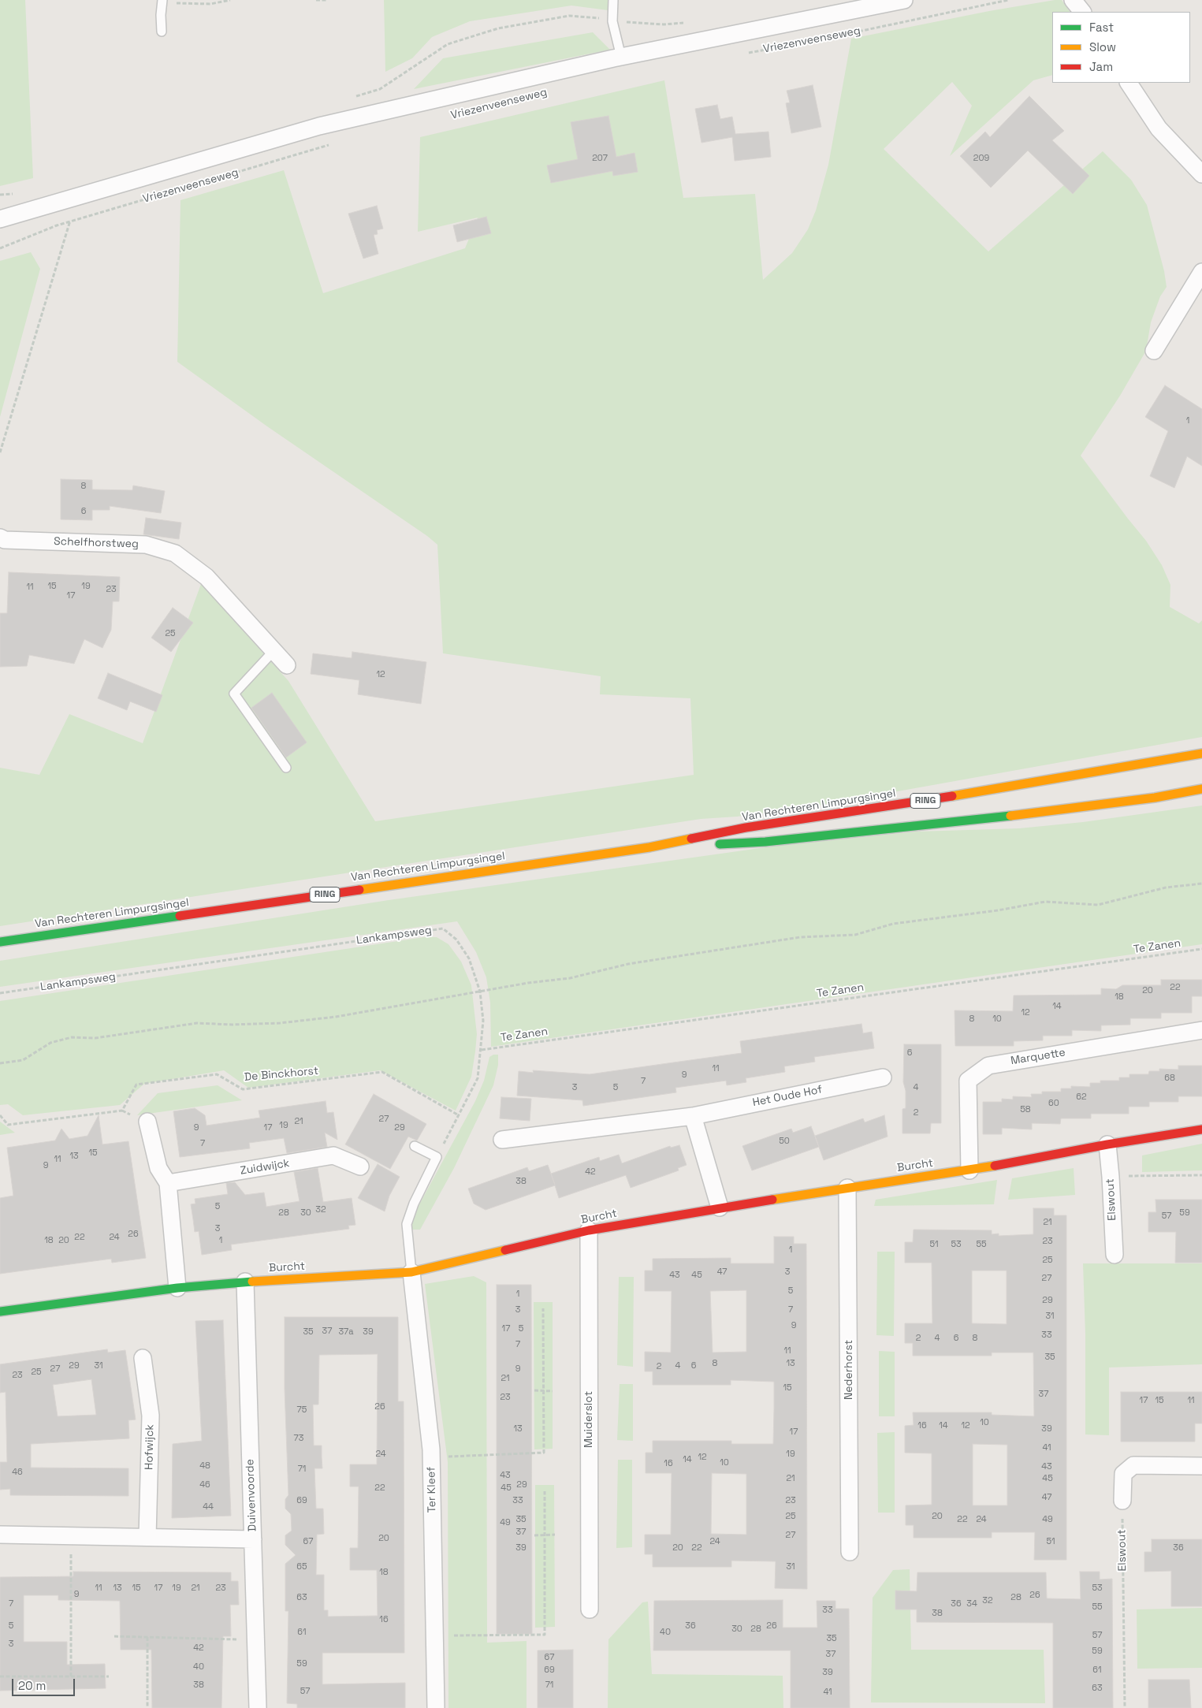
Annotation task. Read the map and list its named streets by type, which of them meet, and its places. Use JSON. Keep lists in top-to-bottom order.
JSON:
{
  "streets": {
    "main road": ["RING", "Van Rechteren Limpurgsingel", "Burcht"],
    "street": [
      "Vriezenveenseweg",
      "Schelfhorstweg",
      "Marquette",
      "Het Oude Hof",
      "Zuidwijck",
      "Elswout",
      "Nederhorst",
      "Muiderslot",
      "Hofwijck",
      "Ter Kleef",
      "Duivenvoorde"
    ],
    "path": ["Lankampsweg", "Te Zanen", "De Binckhorst"]
  },
  "crossings": [
    ["Lankampsweg", "Te Zanen"],
    ["Lankampsweg", "De Binckhorst"],
    ["Marquette", "Burcht"],
    ["Burcht", "Elswout"],
    ["Burcht", "Nederhorst"],
    ["Burcht", "Muiderslot"],
    ["Burcht", "Ter Kleef"],
    ["Burcht", "Duivenvoorde"]
  ],
  "house_numbers": [
    "207",
    "209",
    "1",
    "8",
    "6",
    "15",
    "19",
    "11",
    "23",
    "17",
    "25",
    "12",
    "22",
    "20",
    "18",
    "14",
    "12",
    "8",
    "10",
    "6",
    "11",
    "9",
    "68",
    "7",
    "3",
    "5",
    "4",
    "62",
    "60",
    "58",
    "2",
    "27",
    "21",
    "19",
    "9",
    "17",
    "29",
    "50",
    "7",
    "15",
    "13",
    "11",
    "9",
    "42",
    "38",
    "5",
    "32",
    "28",
    "30",
    "59",
    "57",
    "21",
    "3",
    "26",
    "22",
    "24",
    "18",
    "20",
    "1",
    "23",
    "51",
    "53",
    "55",
    "1",
    "25",
    "47",
    "3",
    "43",
    "45",
    "27",
    "5",
    "1",
    "29",
    "3",
    "7",
    "31",
    "9",
    "17",
    "5",
    "37",
    "35",
    "37a",
    "39",
    "33",
    "2",
    "4",
    "6",
    "8",
    "7",
    "11",
    "35",
    "8",
    "13",
    "29",
    "31",
    "4",
    "6",
    "2",
    "27",
    "9",
    "25",
    "23",
    "21",
    "15",
    "37",
    "23",
    "17",
    "15",
    "11",
    "26",
    "75",
    "10",
    "16",
    "14",
    "12",
    "13",
    "39",
    "17",
    "73",
    "41",
    "24",
    "19",
    "12",
    "14",
    "10",
    "16",
    "48",
    "43",
    "71",
    "46",
    "43",
    "21",
    "45",
    "46",
    "29",
    "22",
    "45",
    "47",
    "69",
    "33",
    "23",
    "44",
    "25",
    "20",
    "35",
    "22",
    "24",
    "49",
    "49",
    "37",
    "27",
    "20",
    "67",
    "24",
    "51",
    "39",
    "20",
    "22",
    "36",
    "65",
    "31",
    "18",
    "11",
    "13",
    "15",
    "17",
    "19",
    "21",
    "23",
    "53",
    "9",
    "26",
    "63",
    "28",
    "32",
    "7",
    "36",
    "34",
    "55",
    "33",
    "38",
    "16",
    "5",
    "36",
    "26",
    "30",
    "28",
    "61",
    "40",
    "57",
    "35",
    "3",
    "42",
    "59",
    "37",
    "67",
    "59",
    "40",
    "69",
    "61",
    "39",
    "38",
    "71",
    "63",
    "57",
    "41"
  ],
  "legend": ["Fast", "Slow", "Jam"],
  "scale_bar": "20 m"
}
